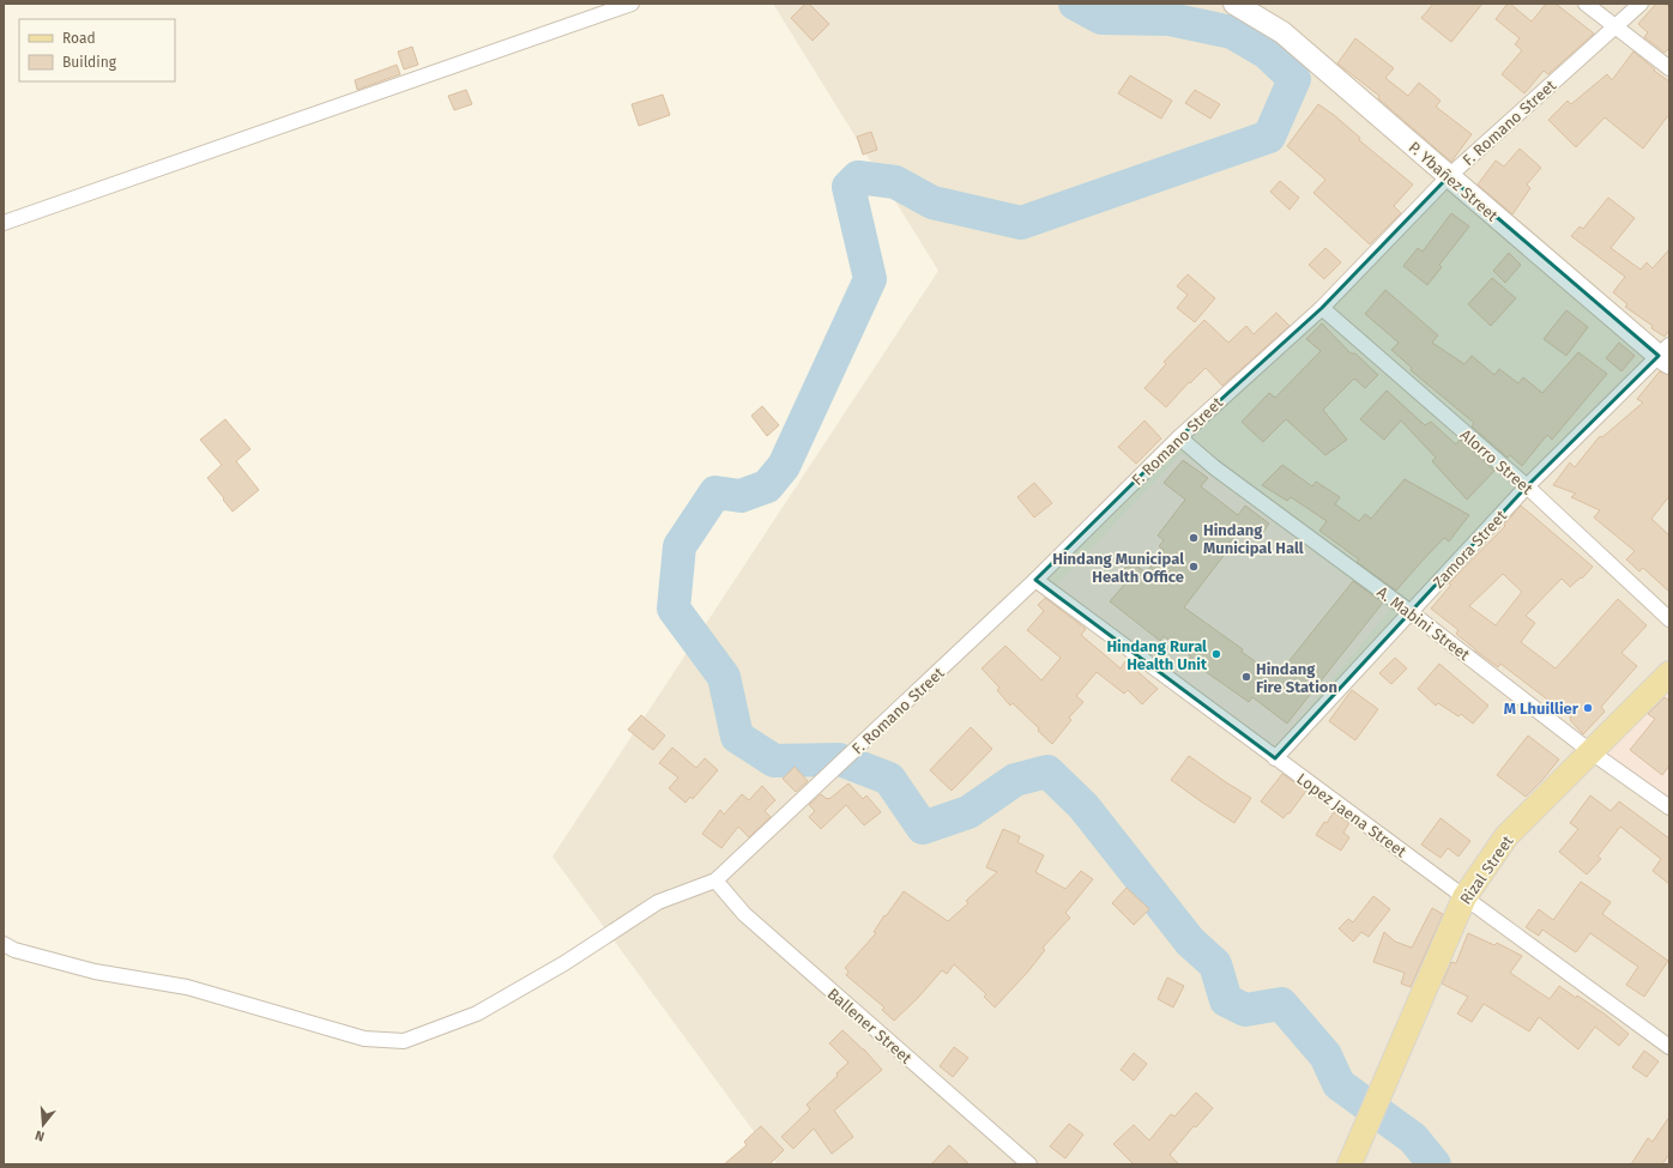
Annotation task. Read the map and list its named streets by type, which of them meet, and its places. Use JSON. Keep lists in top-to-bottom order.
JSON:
{
  "streets": {
    "main road": ["Rizal Street"],
    "street": [
      "F. Romano Street",
      "P. Ybañez Street",
      "Alorro Street",
      "Zamora Street",
      "A. Mabini Street",
      "Lopez Jaena Street",
      "Ballener Street"
    ]
  },
  "crossings": [
    ["F. Romano Street", "P. Ybañez Street"],
    ["F. Romano Street", "Alorro Street"],
    ["F. Romano Street", "A. Mabini Street"],
    ["F. Romano Street", "Lopez Jaena Street"],
    ["F. Romano Street", "Ballener Street"],
    ["P. Ybañez Street", "Zamora Street"],
    ["Alorro Street", "Zamora Street"],
    ["Zamora Street", "A. Mabini Street"],
    ["Zamora Street", "Lopez Jaena Street"],
    ["A. Mabini Street", "Rizal Street"],
    ["Lopez Jaena Street", "Rizal Street"]
  ],
  "places": [
    "Hindang Municipal Hall",
    "Hindang Municipal Health Office",
    "Hindang Rural Health Unit",
    "Hindang Fire Station",
    "M Lhuillier"
  ],
  "legend": ["Road", "Building"],
  "north": "bottom"
}
